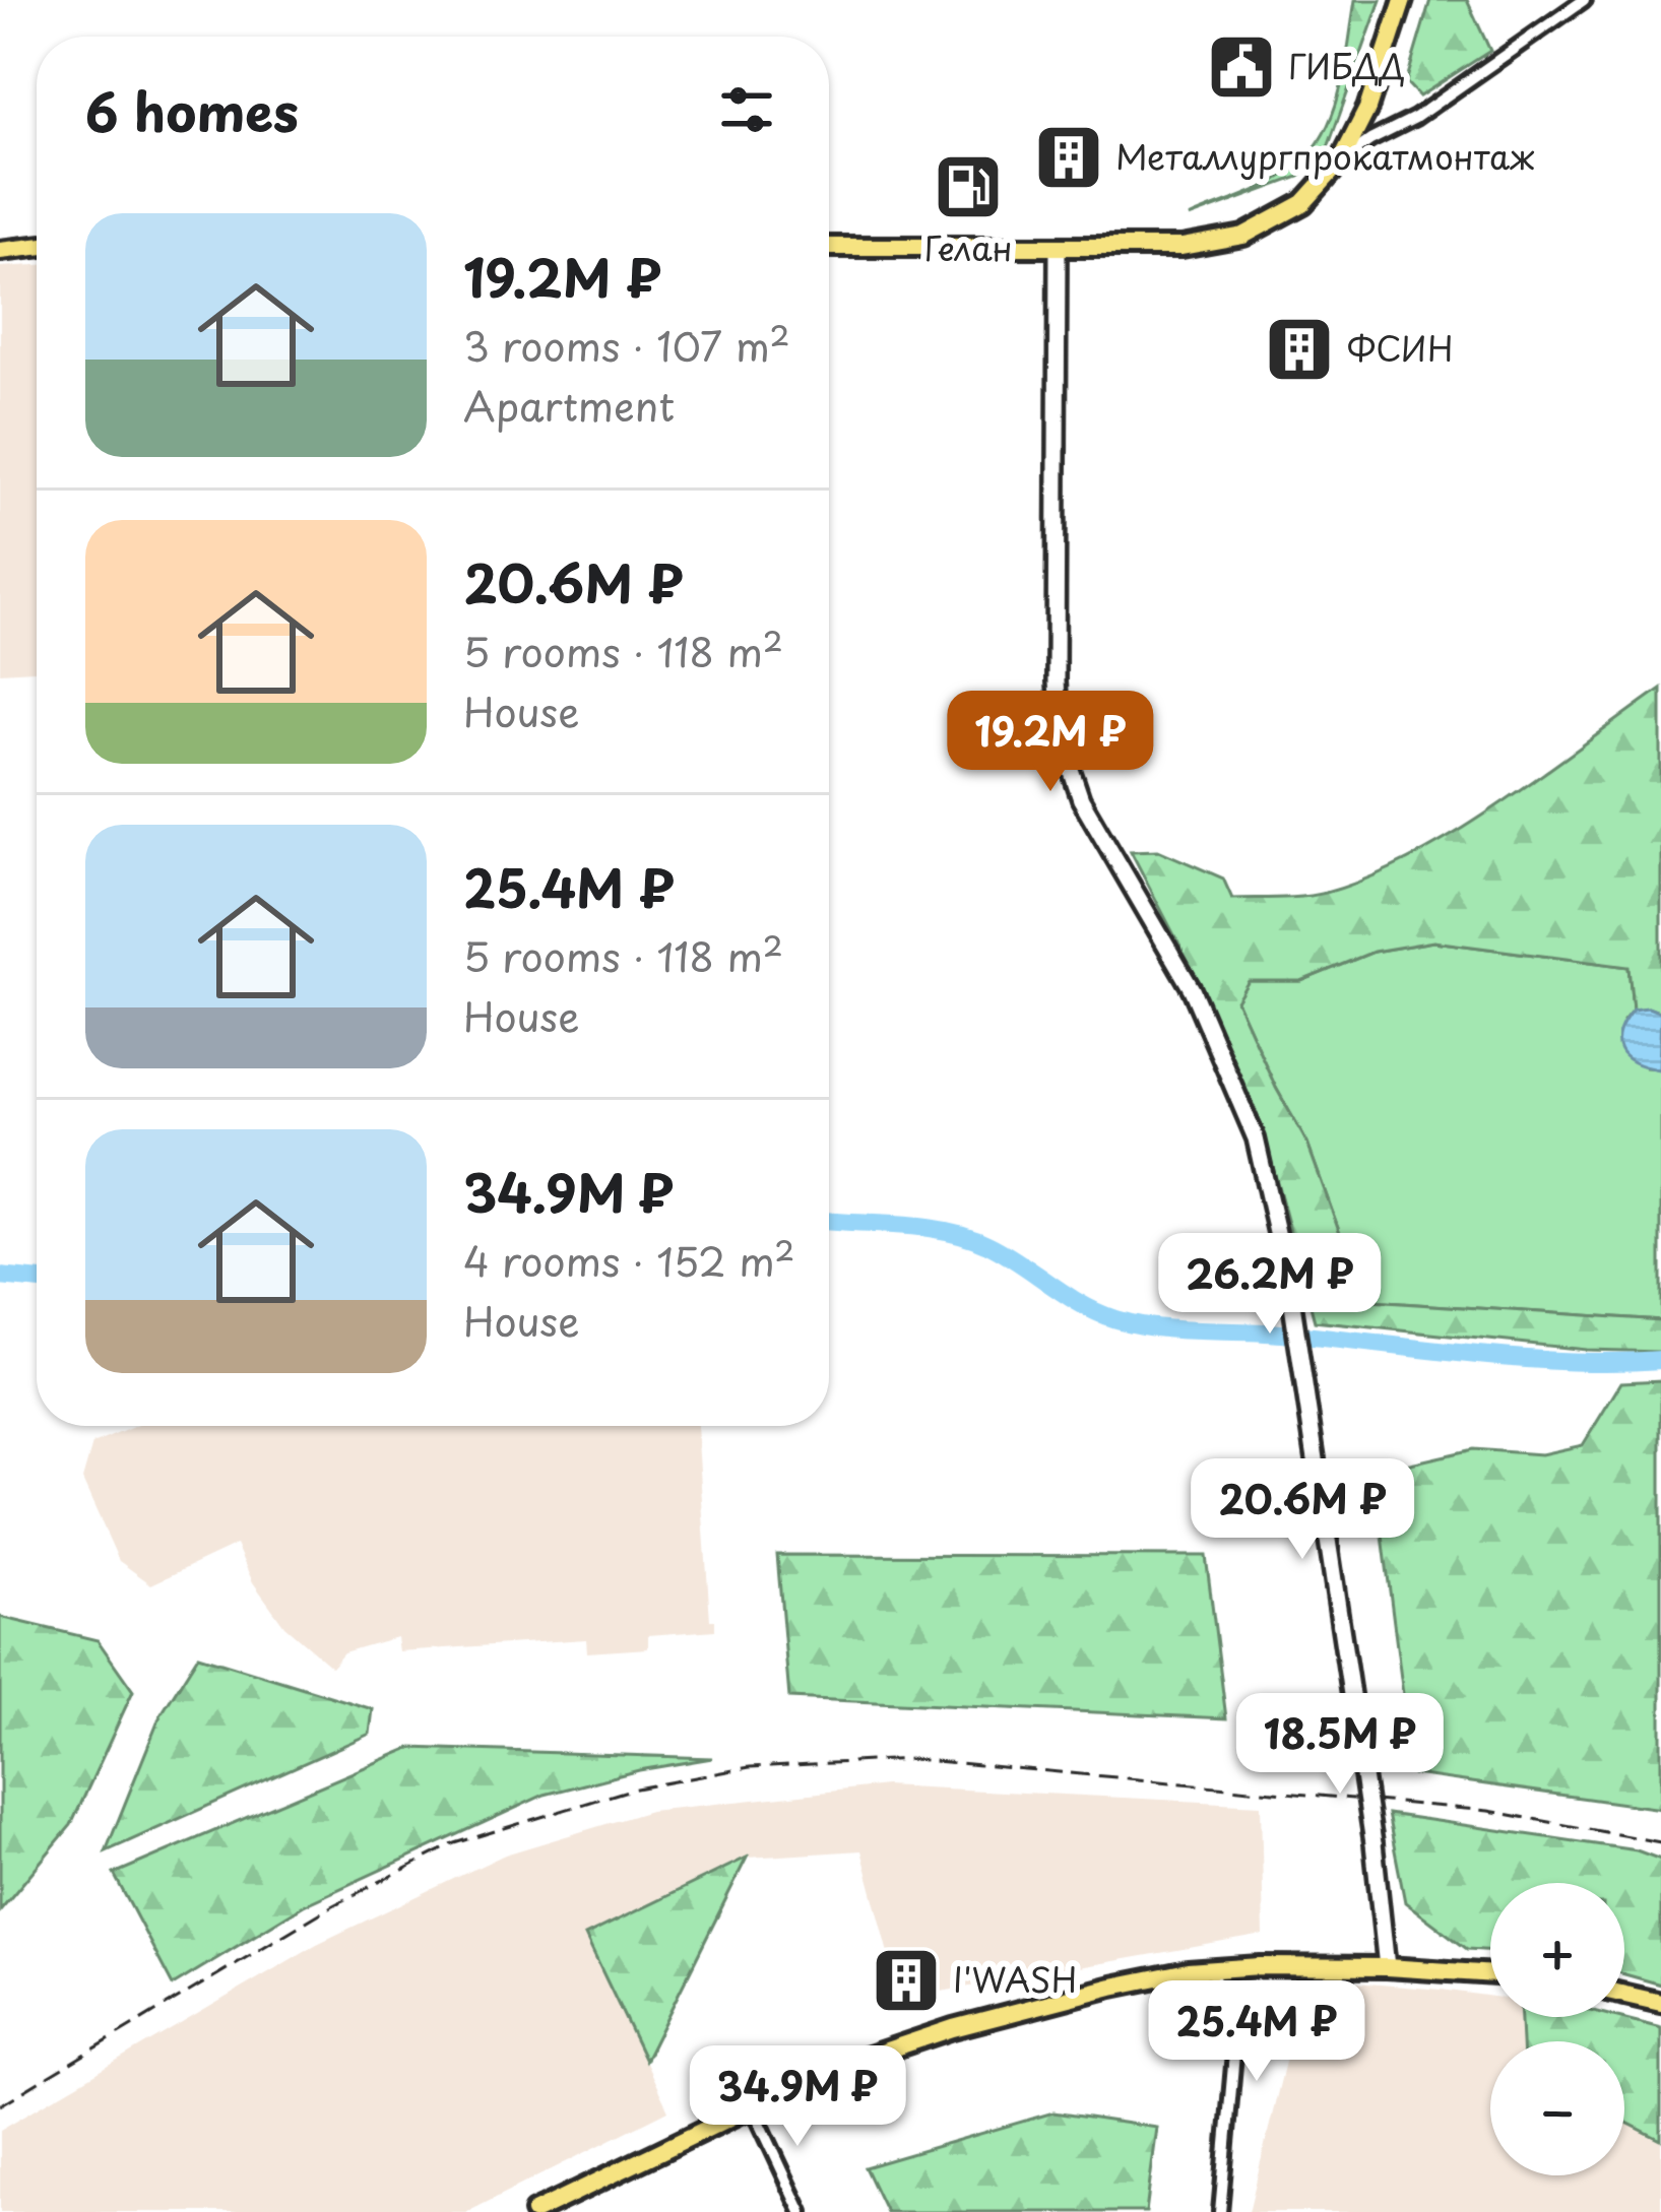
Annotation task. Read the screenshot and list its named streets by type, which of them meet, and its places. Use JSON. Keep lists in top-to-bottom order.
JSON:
{
  "places": {
    "public building": ["ГИБДД"],
    "building": ["Металлургпрокатмонтаж", "ФСИН", "I'WASH"],
    "fuel station": ["Гелан"]
  },
  "page": {
    "heading": "6 homes",
    "list": [
      {
        "name": "19.2M ₽",
        "note": "3 rooms · 107 m² · Apartment"
      },
      {
        "name": "20.6M ₽",
        "note": "5 rooms · 118 m² · House"
      },
      {
        "name": "25.4M ₽",
        "note": "5 rooms · 118 m² · House"
      },
      {
        "name": "34.9M ₽",
        "note": "4 rooms · 152 m² · House"
      }
    ],
    "price": [
      "19.2M ₽",
      "26.2M ₽",
      "20.6M ₽",
      "18.5M ₽",
      "25.4M ₽",
      "34.9M ₽"
    ],
    "map_buttons": ["+", "−"]
  }
}
